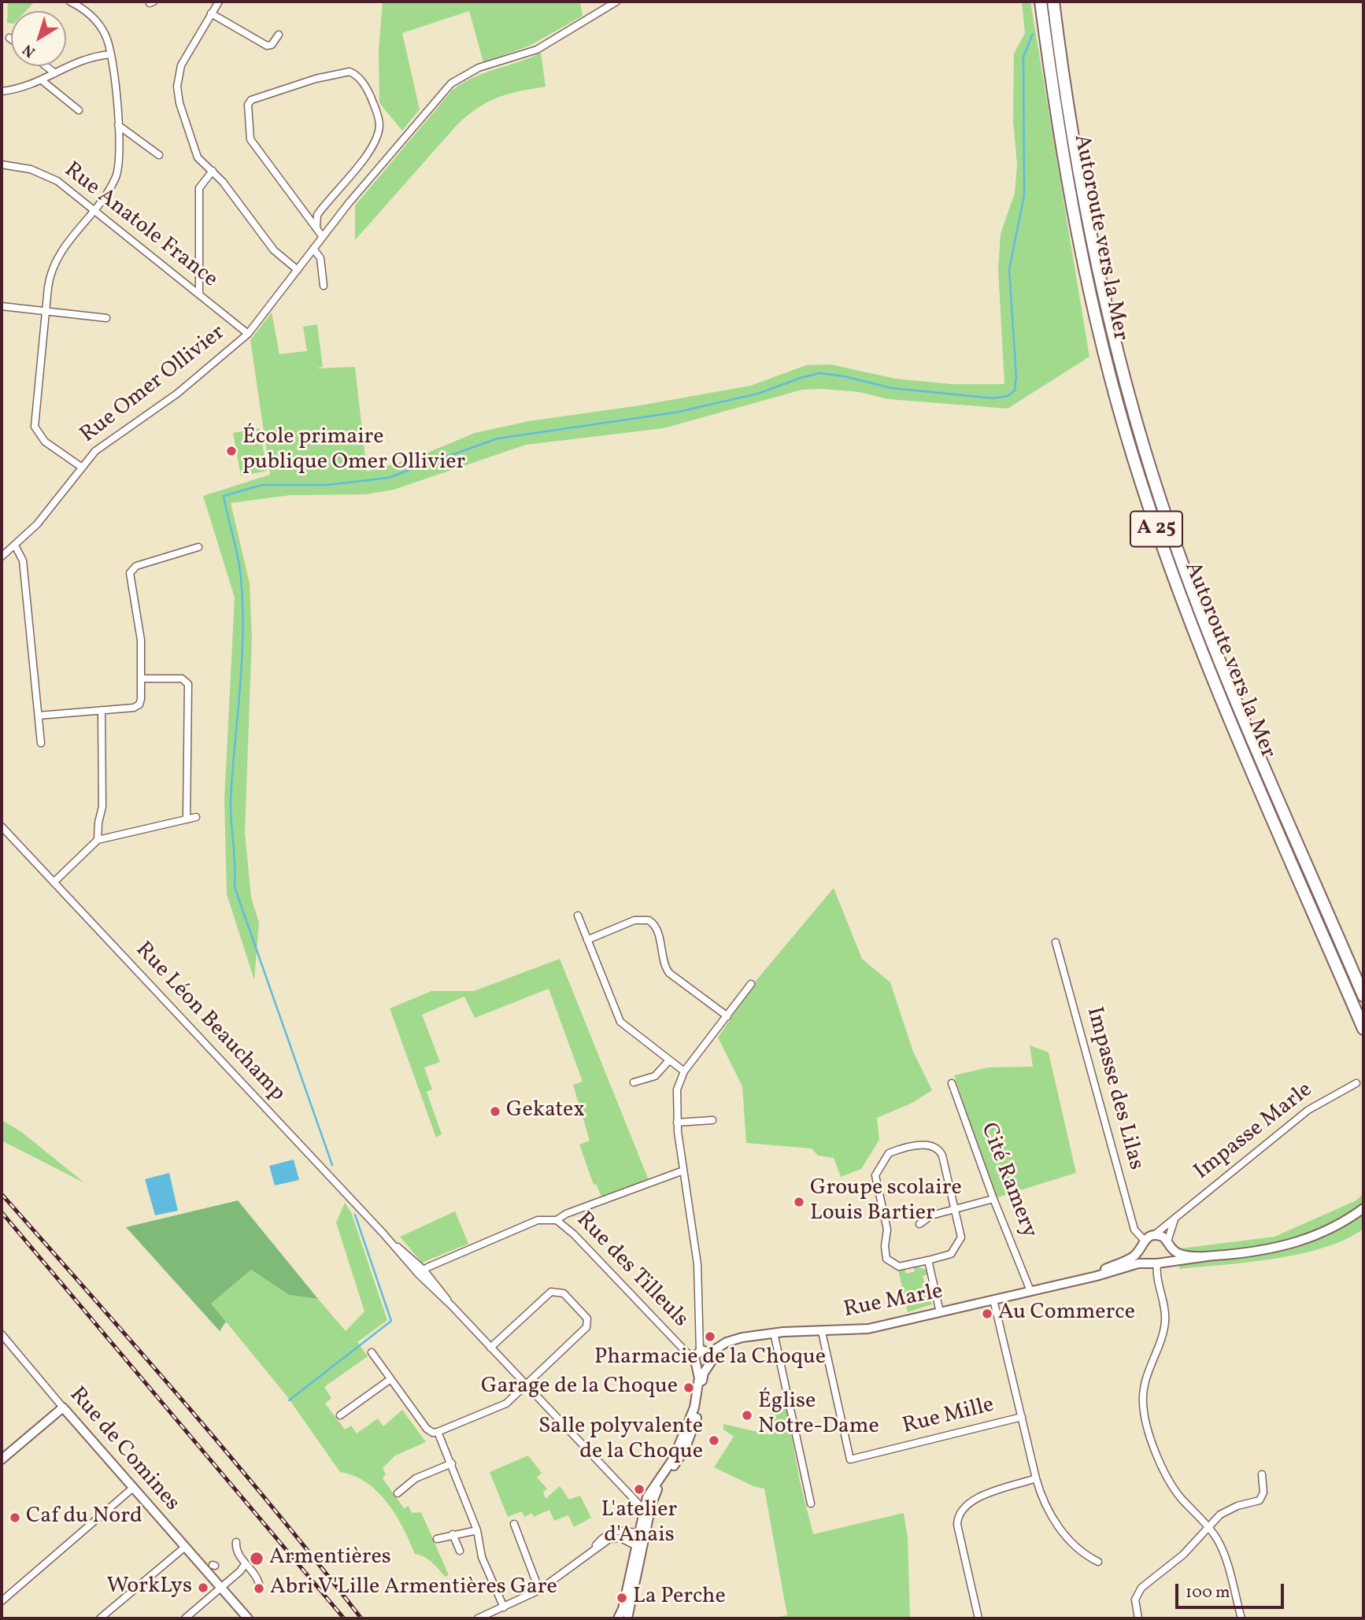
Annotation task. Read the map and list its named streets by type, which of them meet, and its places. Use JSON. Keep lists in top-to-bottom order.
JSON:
{
  "streets": {
    "highway": ["Autoroute vers la Mer", "A 25"],
    "main road": ["Rue Marle", "Rue de Comines"],
    "street": [
      "Rue Anatole France",
      "Rue Omer Ollivier",
      "Rue Léon Beauchamp",
      "Impasse des Lilas",
      "Impasse Marle",
      "Cité Ramery",
      "Rue des Tilleuls",
      "Rue Mille"
    ]
  },
  "crossings": [
    ["Rue Anatole France", "Rue Omer Ollivier"],
    ["Rue Léon Beauchamp", "Rue des Tilleuls"],
    ["Impasse des Lilas", "Impasse Marle"],
    ["Impasse des Lilas", "Rue Marle"],
    ["Impasse Marle", "Rue Marle"],
    ["Cité Ramery", "Rue Marle"],
    ["Rue Marle", "Rue Mille"]
  ],
  "places": [
    "École primaire publique Omer Ollivier",
    "Gekatex",
    "Groupe scolaire Louis Bartier",
    "Au Commerce",
    "Pharmacie de la Choque",
    "Garage de la Choque",
    "Église Notre-Dame",
    "Salle polyvalente de la Choque",
    "L'atelier d'Anais",
    "Caf du Nord",
    "Armentières",
    "WorkLys",
    "Abri V'Lille Armentières Gare",
    "La Perche"
  ],
  "scale_bar": "100 m",
  "north": "bottom left"
}
